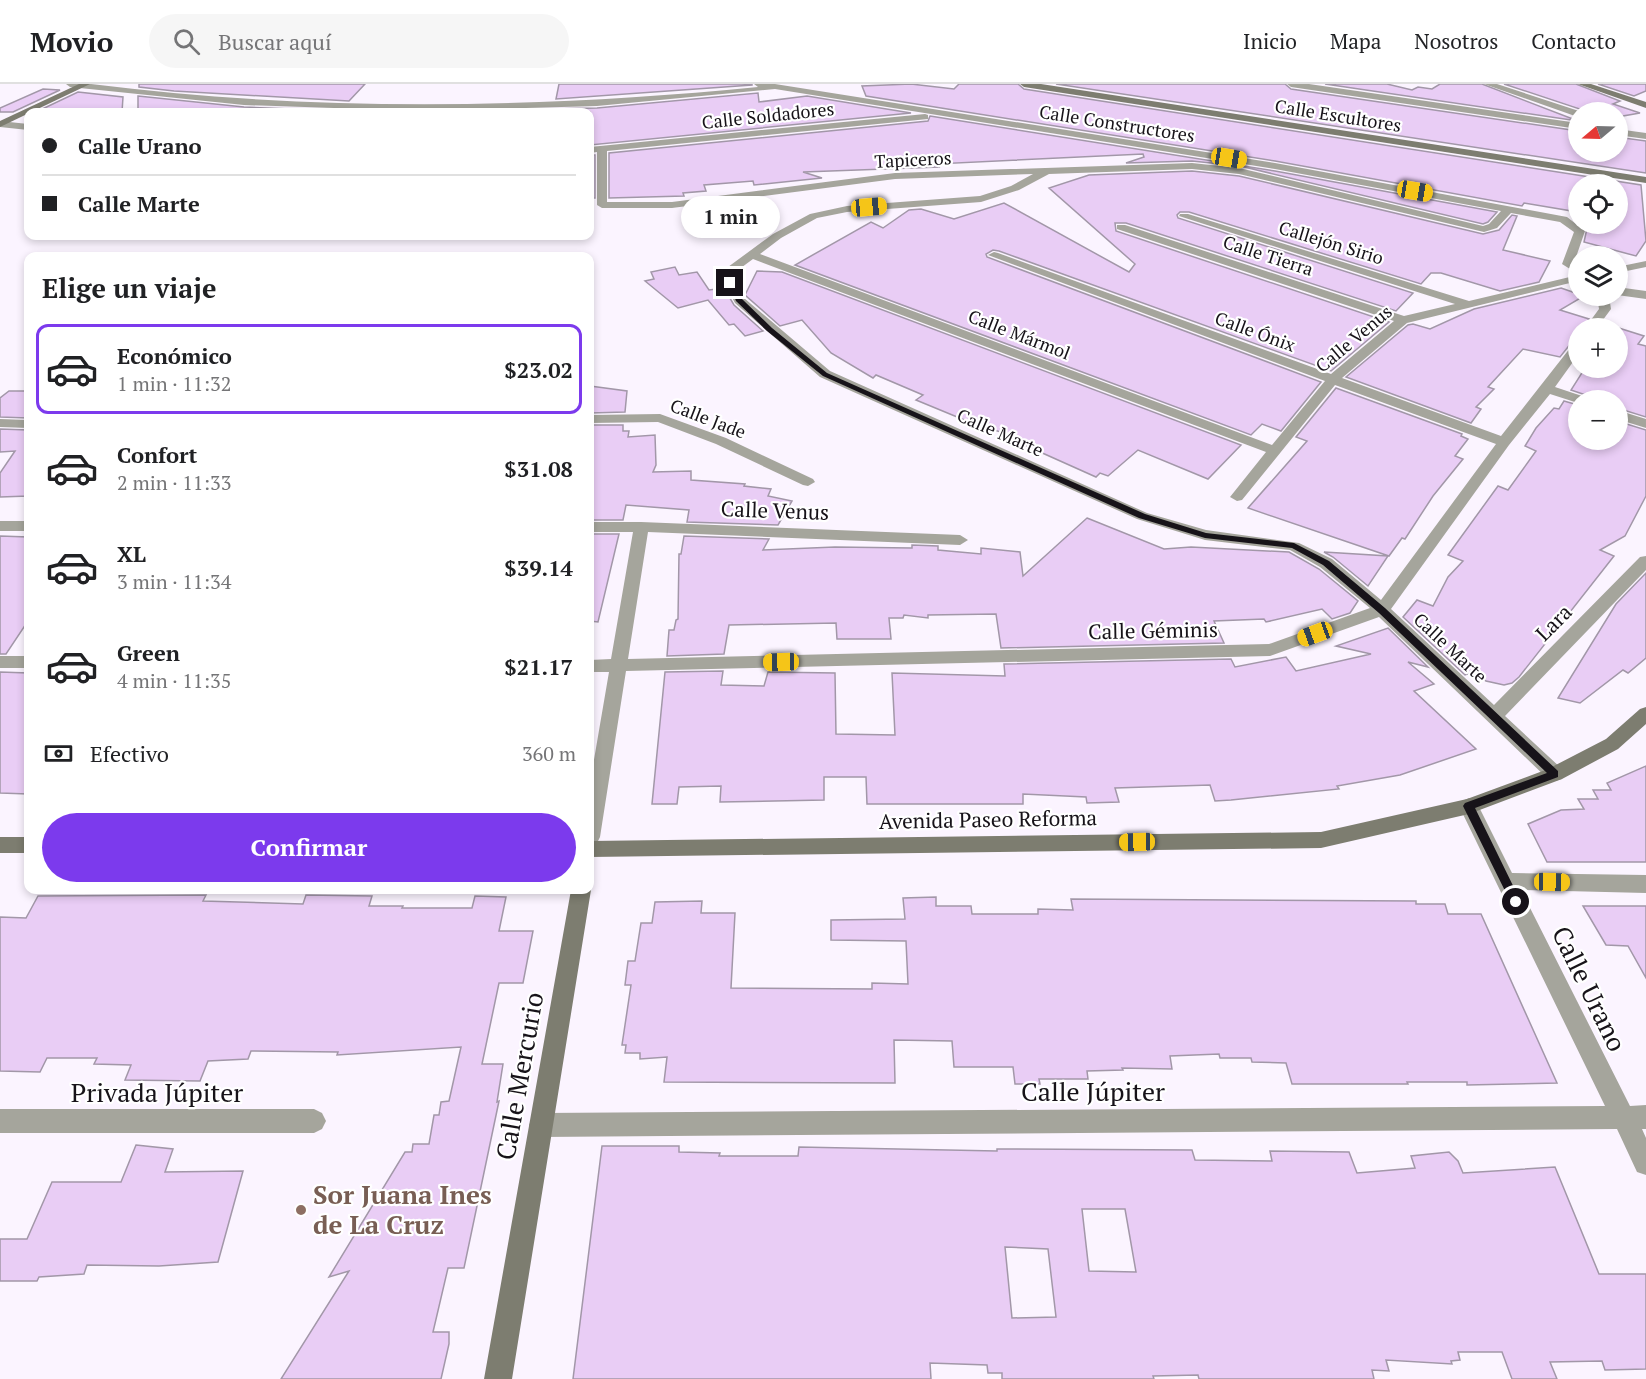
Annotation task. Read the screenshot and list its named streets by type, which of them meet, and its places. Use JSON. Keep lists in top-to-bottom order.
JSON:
{
  "streets": {
    "street": [
      "Calle Soldadores",
      "Calle Escultores",
      "Calle Constructores",
      "Tapiceros",
      "Callejón Sirio",
      "Calle Tierra",
      "Calle Ónix",
      "Calle Mármol",
      "Calle Venus",
      "Calle Jade",
      "Calle Marte",
      "Lara",
      "Calle Géminis",
      "Avenida Paseo Reforma",
      "Calle Urano",
      "Calle Mercurio",
      "Calle Júpiter",
      "Privada Júpiter"
    ]
  },
  "crossings": [
    ["Calle Soldadores", "Calle Constructores"],
    ["Calle Soldadores", "Tapiceros"],
    ["Calle Constructores", "Tapiceros"],
    ["Tapiceros", "Calle Marte"],
    ["Callejón Sirio", "Calle Venus"],
    ["Calle Tierra", "Calle Venus"],
    ["Calle Ónix", "Calle Venus"],
    ["Calle Mármol", "Calle Venus"],
    ["Calle Mármol", "Calle Marte"],
    ["Calle Marte", "Lara"],
    ["Calle Marte", "Calle Géminis"],
    ["Calle Marte", "Avenida Paseo Reforma"],
    ["Avenida Paseo Reforma", "Calle Urano"],
    ["Calle Urano", "Calle Júpiter"],
    ["Calle Mercurio", "Calle Júpiter"]
  ],
  "places": ["Sor Juana Ines de La Cruz"],
  "north": "left",
  "page": {
    "header": "Movio",
    "search": "Buscar aquí",
    "nav": [
      "Inicio",
      "Mapa",
      "Nosotros",
      "Contacto"
    ],
    "map_buttons": ["+", "−"],
    "banner": ["Calle Urano", "Calle Marte"],
    "bubble": "1 min",
    "heading": "Elige un viaje",
    "list": [
      {
        "name": "Económico",
        "note": "1 min · 11:32",
        "value": "$23.02"
      },
      {
        "name": "Confort",
        "note": "2 min · 11:33",
        "value": "$31.08"
      },
      {
        "name": "XL",
        "note": "3 min · 11:34",
        "value": "$39.14"
      },
      {
        "name": "Green",
        "note": "4 min · 11:35",
        "value": "$21.17"
      }
    ],
    "pay": ["Efectivo", "360 m"],
    "buttons": "Confirmar"
  }
}
